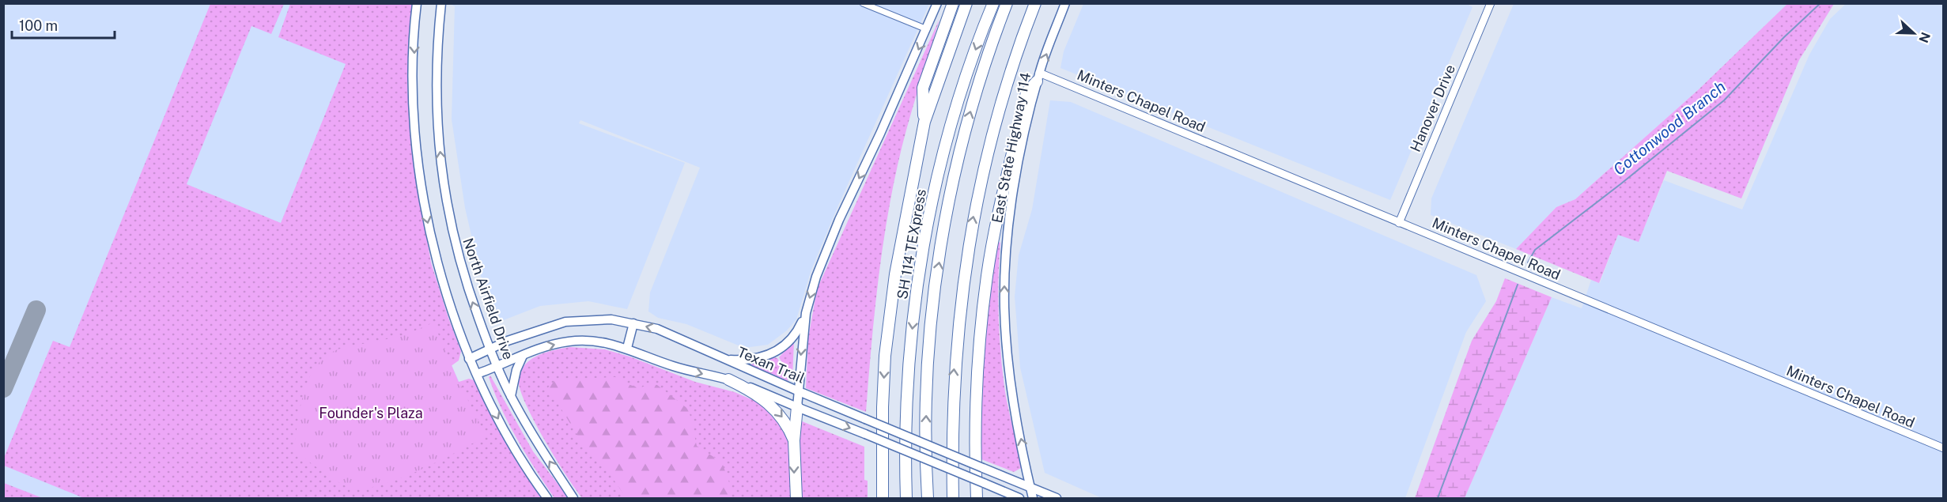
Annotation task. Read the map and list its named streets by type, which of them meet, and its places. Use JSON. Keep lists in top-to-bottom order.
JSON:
{
  "streets": {
    "highway": ["SH 114 TEXpress"],
    "main road": ["East State Highway 114", "North Airfield Drive", "Texan Trail"],
    "street": ["Minters Chapel Road", "Hanover Drive"]
  },
  "crossings": [
    ["Minters Chapel Road", "Hanover Drive"],
    ["Minters Chapel Road", "East State Highway 114"],
    ["East State Highway 114", "Texan Trail"],
    ["North Airfield Drive", "Texan Trail"]
  ],
  "one_way": ["East State Highway 114"],
  "water": ["Cottonwood Branch"],
  "parks": ["Founder's Plaza"],
  "scale_bar": "100 m",
  "north": "right"
}
